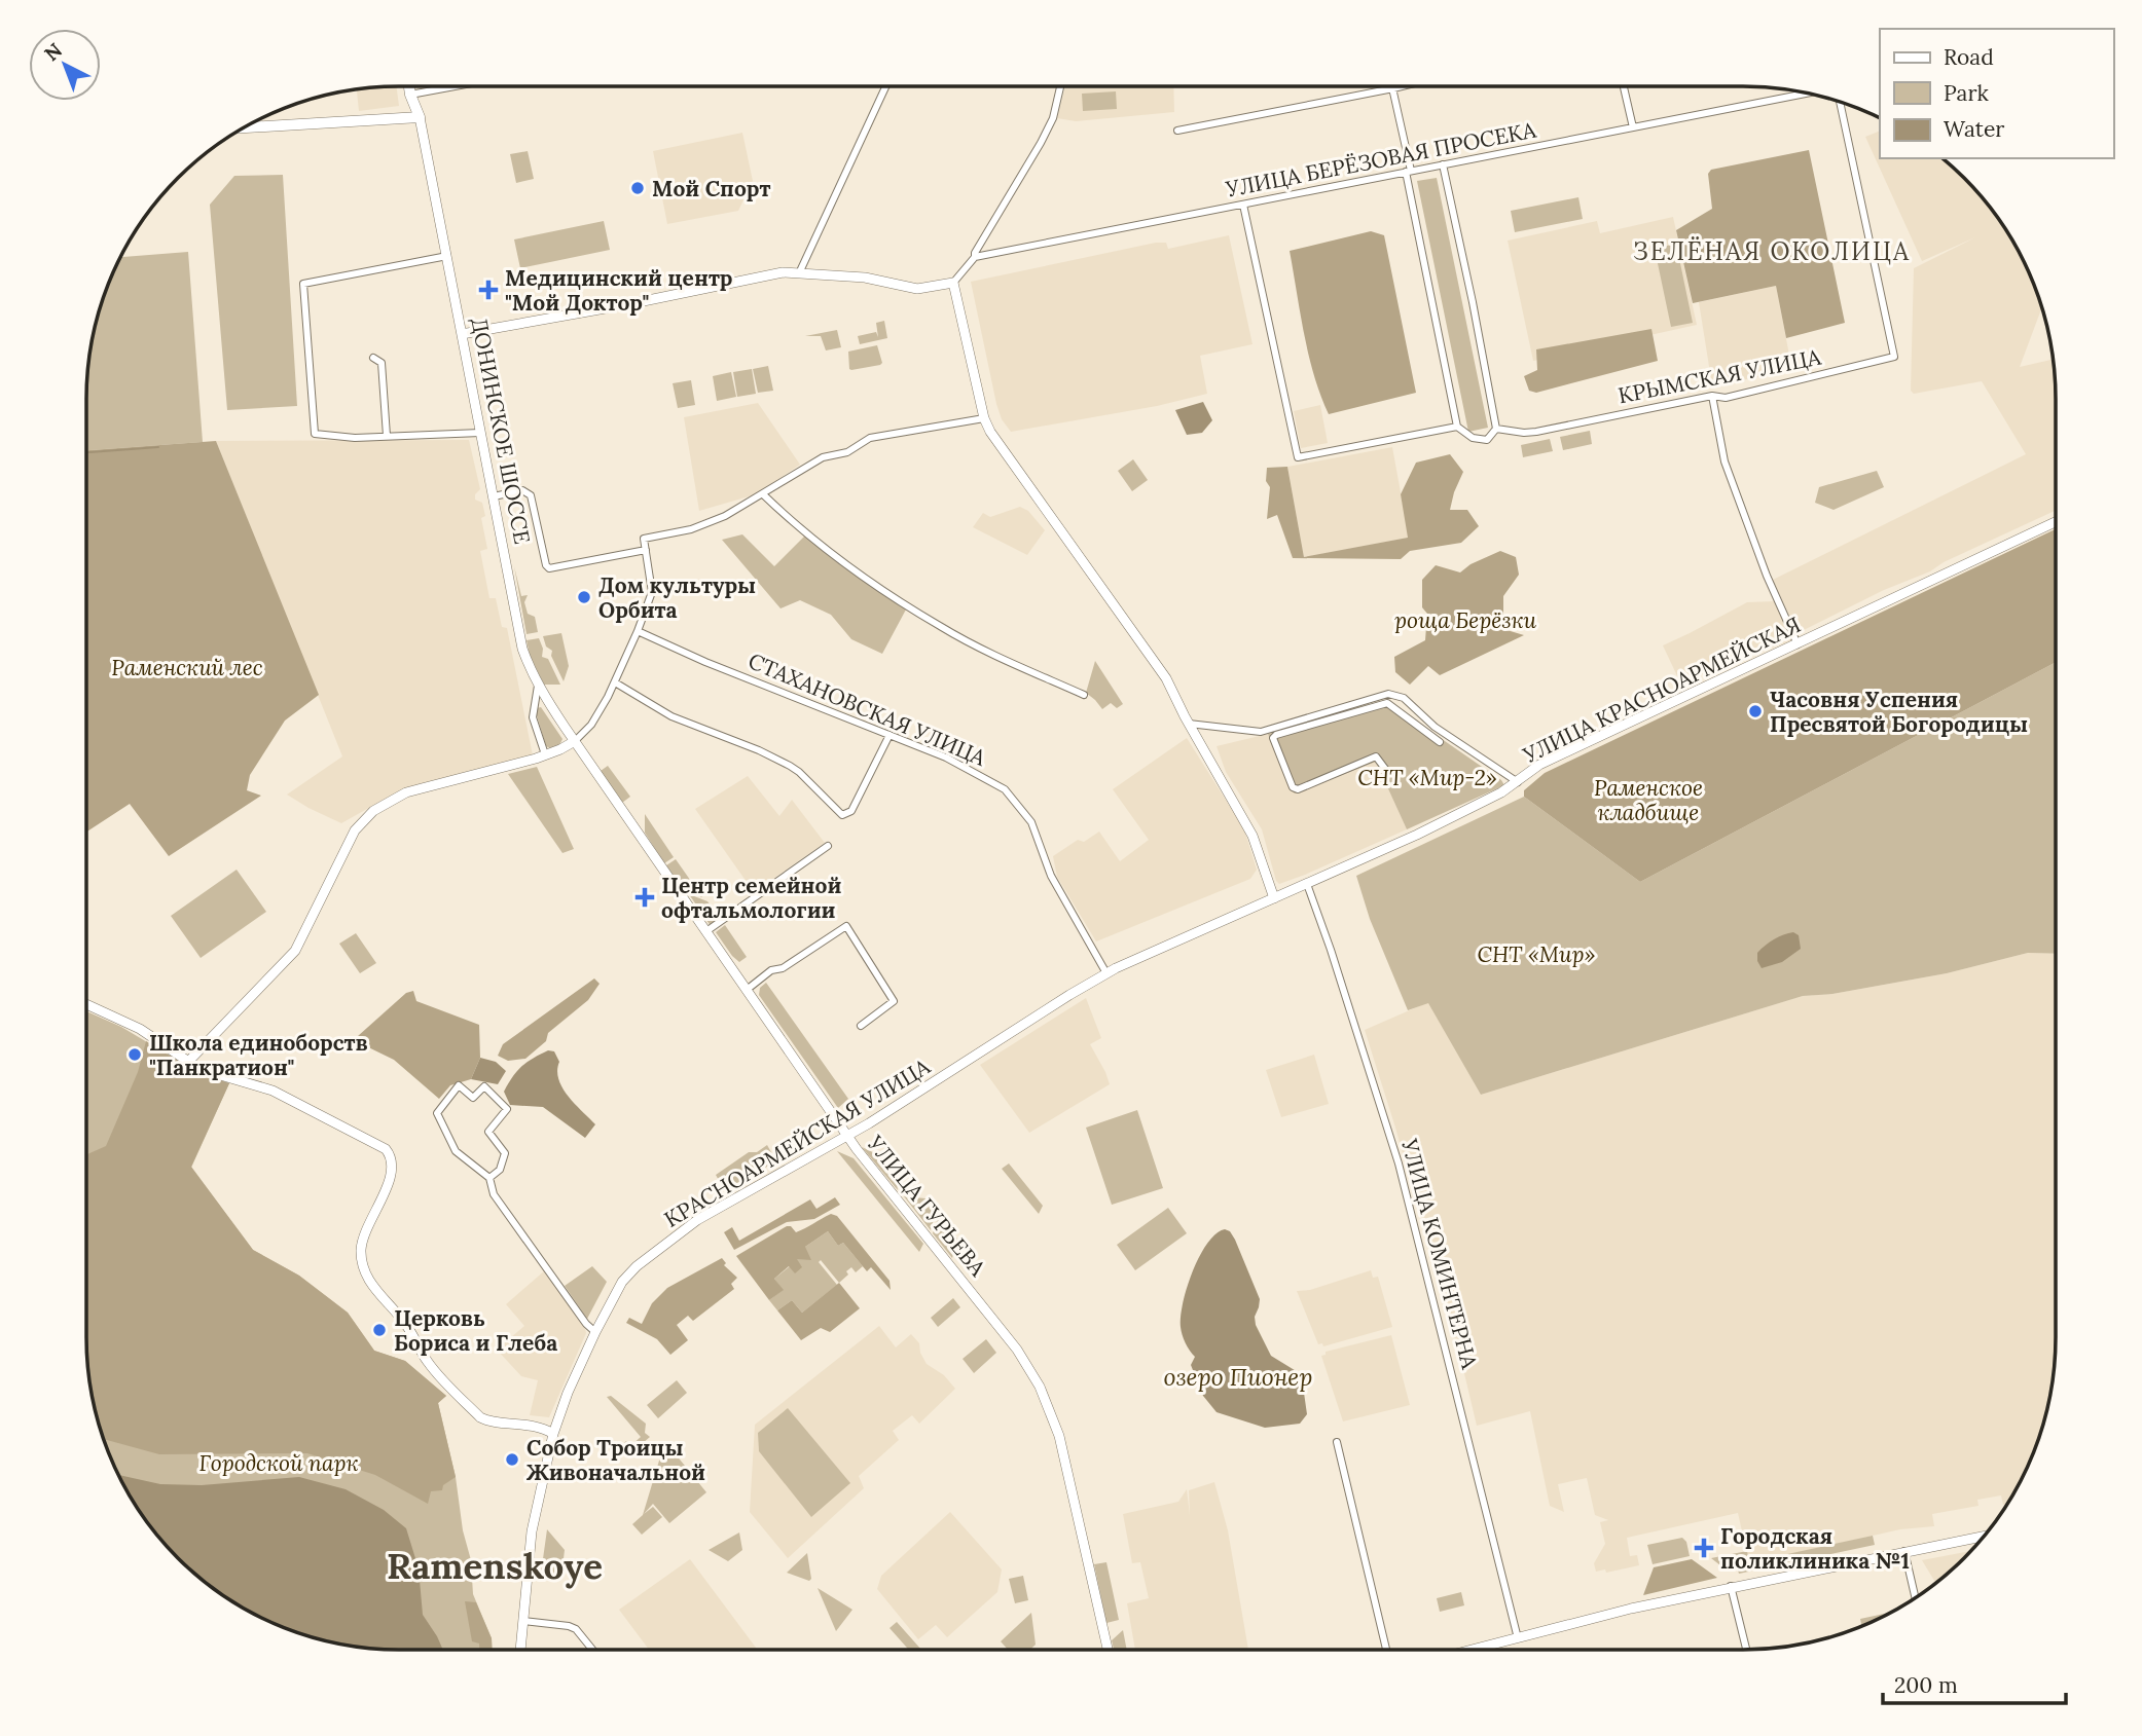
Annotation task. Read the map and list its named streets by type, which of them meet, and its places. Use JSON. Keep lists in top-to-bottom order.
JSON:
{
  "streets": {
    "main road": [
      "ДОНИНСКОЕ ШОССЕ",
      "УЛИЦА КРАСНОАРМЕЙСКАЯ",
      "КРАСНОАРМЕЙСКАЯ УЛИЦА",
      "УЛИЦА ГУРЬЕВА"
    ],
    "street": [
      "УЛИЦА БЕРЁЗОВАЯ ПРОСЕКА",
      "КРЫМСКАЯ УЛИЦА",
      "СТАХАНОВСКАЯ УЛИЦА",
      "УЛИЦА КОМИНТЕРНА"
    ]
  },
  "crossings": [
    ["ДОНИНСКОЕ ШОССЕ", "УЛИЦА ГУРЬЕВА"],
    ["УЛИЦА КРАСНОАРМЕЙСКАЯ", "КРАСНОАРМЕЙСКАЯ УЛИЦА"],
    ["УЛИЦА КРАСНОАРМЕЙСКАЯ", "УЛИЦА КОМИНТЕРНА"],
    ["СТАХАНОВСКАЯ УЛИЦА", "КРАСНОАРМЕЙСКАЯ УЛИЦА"],
    ["КРАСНОАРМЕЙСКАЯ УЛИЦА", "УЛИЦА ГУРЬЕВА"]
  ],
  "districts": ["ЗЕЛЁНАЯ ОКОЛИЦА", "Ramenskoye"],
  "water": ["озеро Пионер"],
  "parks": [
    "роща Берёзки",
    "Раменский лес",
    "СНТ «Мир-2»",
    "Раменское кладбище",
    "СНТ «Мир»",
    "Городской парк"
  ],
  "places": {
    "other": [
      "Мой Спорт",
      "Дом культуры Орбита",
      "Часовня Успения Пресвятой Богородицы",
      "Школа единоборств \"Панкратион\"",
      "Церковь Бориса и Глеба",
      "Собор Троицы Живоначальной"
    ],
    "health": ["Медицинский центр \"Мой Доктор\"", "Центр семейной офтальмологии", "Городская поликлиника №1"]
  },
  "legend": ["Road", "Park", "Water"],
  "scale_bar": "200 m",
  "north": "top left"
}
